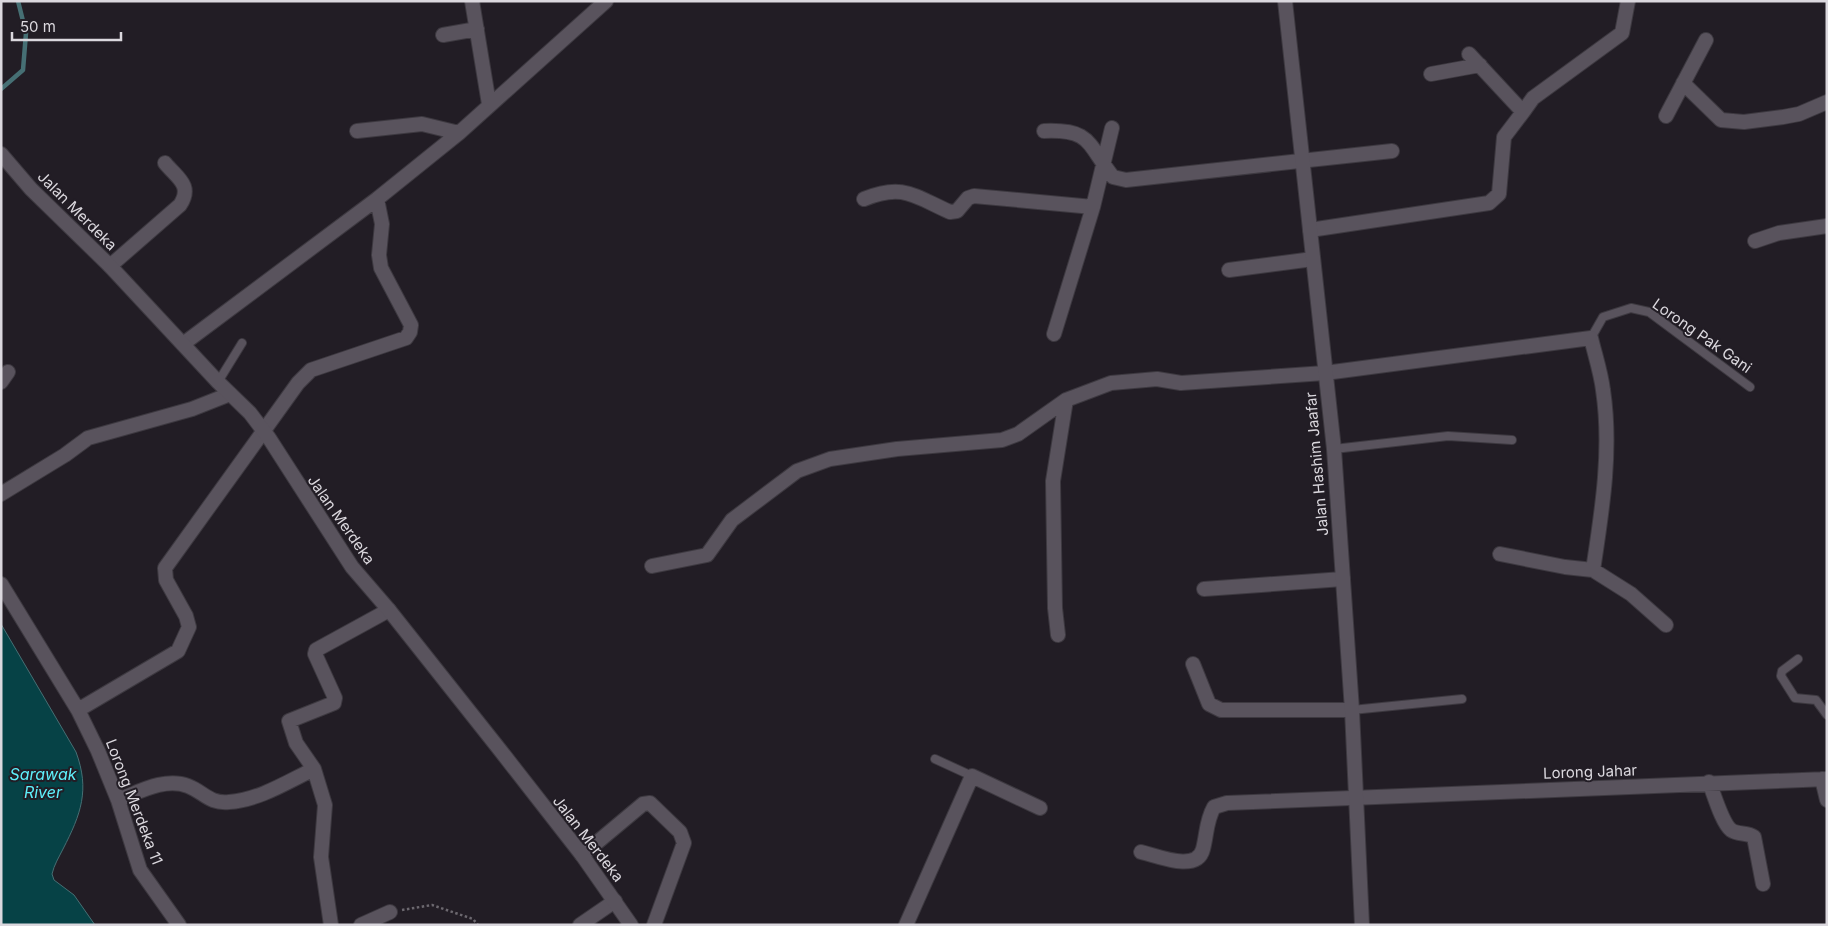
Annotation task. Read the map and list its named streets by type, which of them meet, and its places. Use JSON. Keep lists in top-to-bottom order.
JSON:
{
  "streets": {
    "street": [
      "Jalan Merdeka",
      "Jalan Hashim Jaafar",
      "Lorong Jahar",
      "Lorong Merdeka 11"
    ],
    "lane": ["Lorong Pak Gani"]
  },
  "crossings": [
    ["Jalan Hashim Jaafar", "Lorong Jahar"]
  ],
  "water": ["Sarawak River"],
  "scale_bar": "50 m"
}
